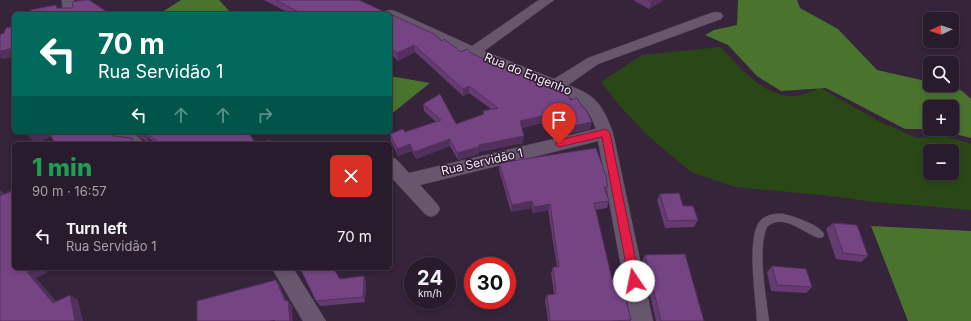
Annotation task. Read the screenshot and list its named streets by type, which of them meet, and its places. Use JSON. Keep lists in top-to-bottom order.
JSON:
{
  "streets": {
    "street": ["Rua do Engenho", "Rua Servidão 1"]
  },
  "crossings": [
    ["Rua do Engenho", "Rua Servidão 1"]
  ],
  "north": "left",
  "page": {
    "map_buttons": ["+", "−"],
    "turn": ["70 m", "Rua Servidão 1"],
    "heading": ["1 min", "90 m · 16:57"],
    "list": [
      {
        "name": "Turn left",
        "note": "Rua Servidão 1",
        "value": "70 m"
      }
    ],
    "speed": "24 km/h",
    "limit": "30"
  }
}
